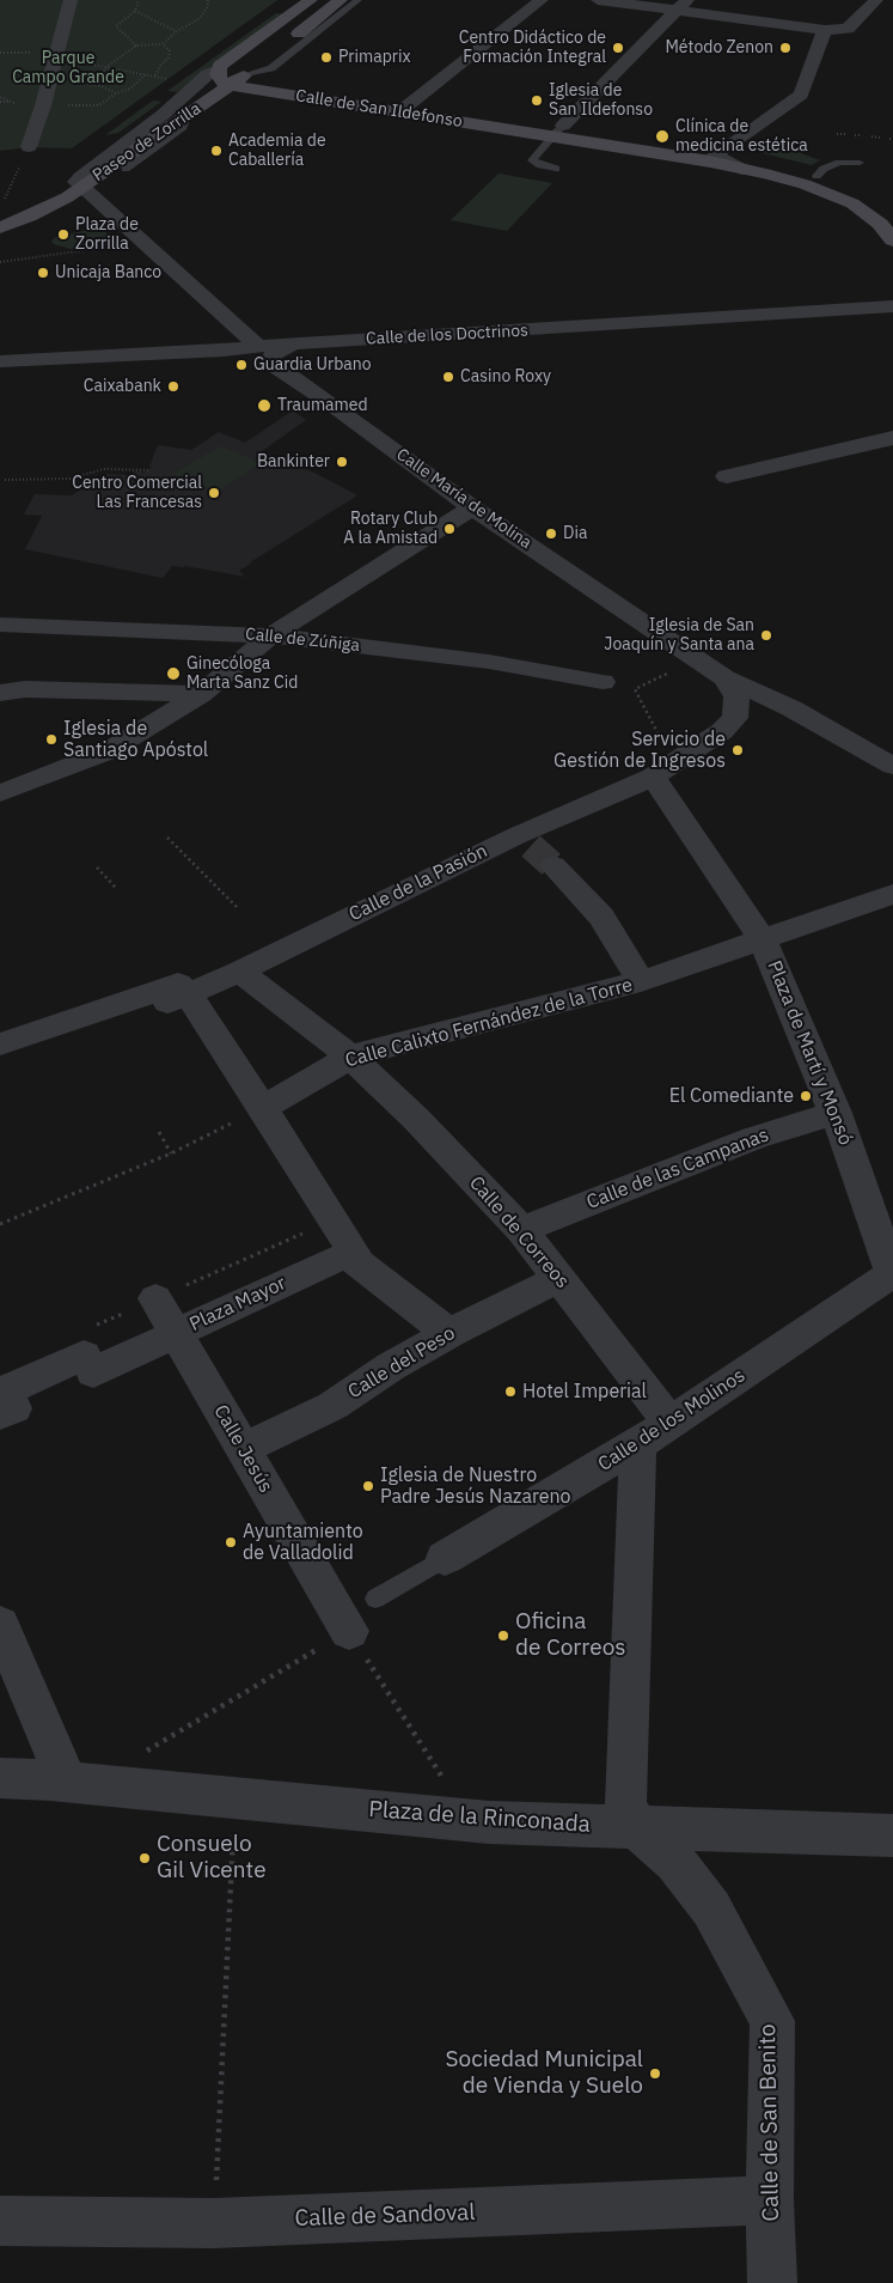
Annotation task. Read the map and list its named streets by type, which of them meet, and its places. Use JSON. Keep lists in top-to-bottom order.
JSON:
{
  "streets": {
    "main road": ["Calle de San Ildefonso", "Paseo de Zorrilla"],
    "street": [
      "Calle de los Doctrinos",
      "Calle María de Molina",
      "Calle de Zúñiga",
      "Calle de la Pasión",
      "Calle Calixto Fernández de la Torre",
      "Plaza de Martí y Monsó",
      "Calle de las Campanas",
      "Calle de Correos",
      "Plaza Mayor",
      "Calle del Peso",
      "Calle de los Molinos",
      "Calle Jesús",
      "Plaza de la Rinconada",
      "Calle de San Benito",
      "Calle de Sandoval"
    ]
  },
  "crossings": [
    ["Calle de San Ildefonso", "Paseo de Zorrilla"],
    ["Calle de los Doctrinos", "Calle María de Molina"],
    ["Calle María de Molina", "Calle de la Pasión"],
    ["Calle de la Pasión", "Calle de Correos"],
    ["Calle Calixto Fernández de la Torre", "Plaza de Martí y Monsó"],
    ["Calle Calixto Fernández de la Torre", "Calle de Correos"],
    ["Plaza de Martí y Monsó", "Calle de las Campanas"],
    ["Plaza de Martí y Monsó", "Calle de los Molinos"],
    ["Calle de las Campanas", "Calle de Correos"],
    ["Calle de Correos", "Calle del Peso"],
    ["Calle de Correos", "Calle de los Molinos"],
    ["Plaza Mayor", "Calle Jesús"],
    ["Calle del Peso", "Calle Jesús"],
    ["Calle Jesús", "Plaza de la Rinconada"],
    ["Plaza de la Rinconada", "Calle de San Benito"],
    ["Calle de San Benito", "Calle de Sandoval"]
  ],
  "parks": ["Parque Campo Grande"],
  "places": [
    "Centro Didáctico de Formación Integral",
    "Método Zenon",
    "Primaprix",
    "Iglesia de San Ildefonso",
    "Clínica de medicina estética",
    "Academia de Caballería",
    "Plaza de Zorrilla",
    "Unicaja Banco",
    "Guardia Urbano",
    "Casino Roxy",
    "Caixabank",
    "Traumamed",
    "Bankinter",
    "Centro Comercial Las Francesas",
    "Rotary Club A la Amistad",
    "Dia",
    "Iglesia de San Joaquín y Santa ana",
    "Ginecóloga Marta Sanz Cid",
    "Iglesia de Santiago Apóstol",
    "Servicio de Gestión de Ingresos",
    "El Comediante",
    "Hotel Imperial",
    "Iglesia de Nuestro Padre Jesús Nazareno",
    "Ayuntamiento de Valladolid",
    "Oficina de Correos",
    "Consuelo Gil Vicente",
    "Sociedad Municipal de Vienda y Suelo"
  ]
}
